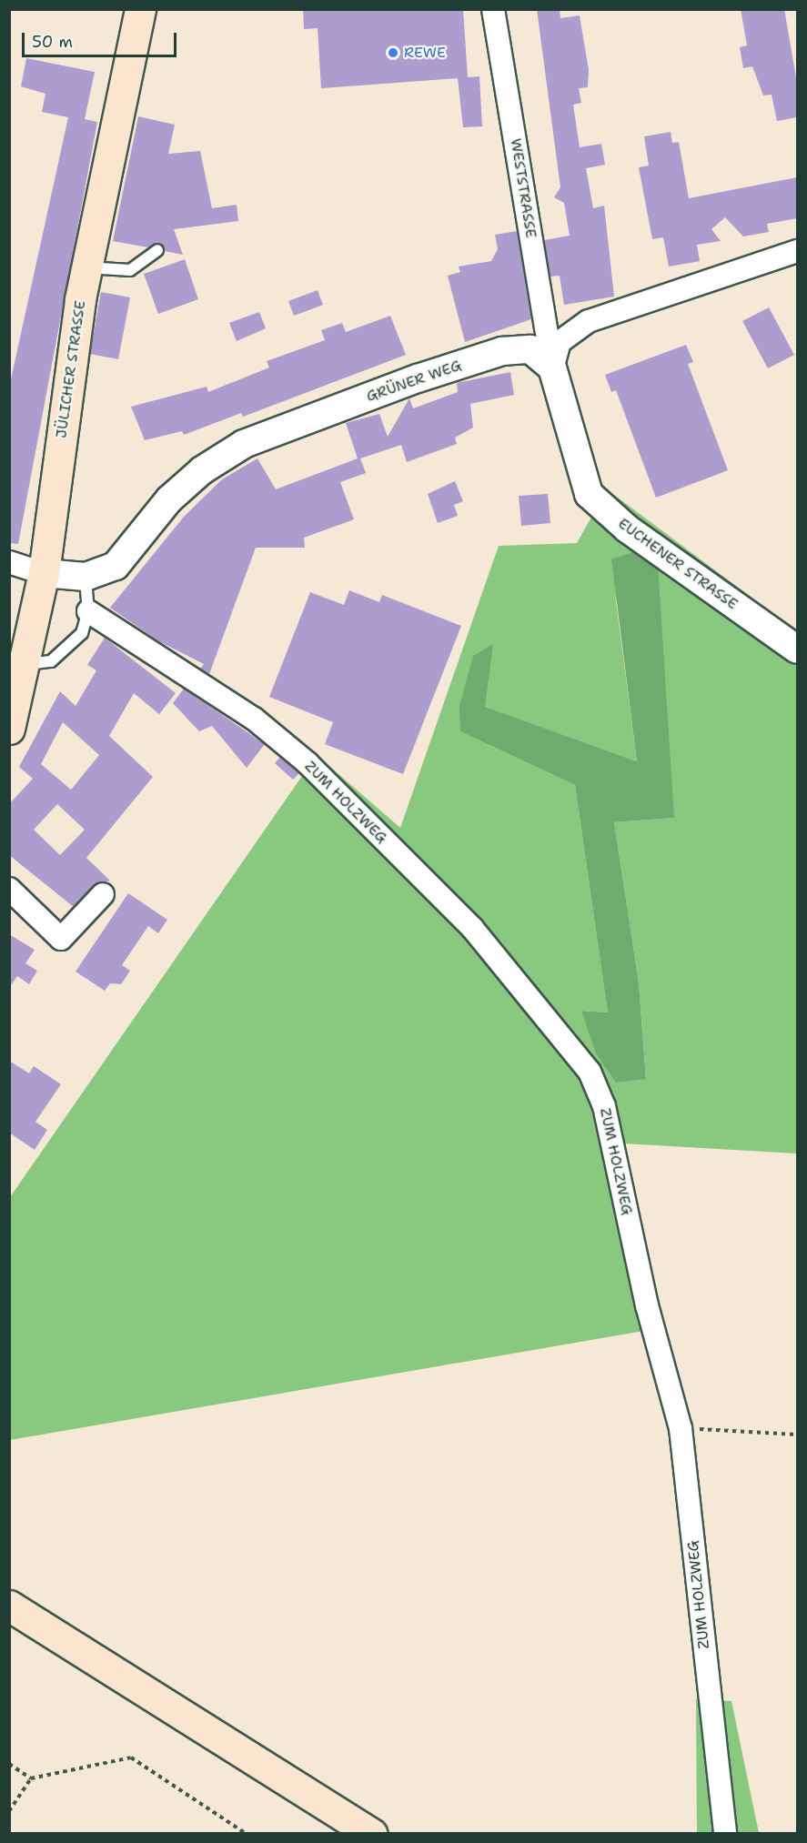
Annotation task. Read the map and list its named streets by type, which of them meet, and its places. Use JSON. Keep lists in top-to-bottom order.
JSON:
{
  "streets": {
    "main road": ["JÜLICHER STRASSE"],
    "street": [
      "WESTSTRASSE",
      "GRÜNER WEG",
      "EUCHENER STRASSE",
      "ZUM HOLZWEG"
    ]
  },
  "crossings": [
    ["WESTSTRASSE", "GRÜNER WEG"],
    ["WESTSTRASSE", "EUCHENER STRASSE"],
    ["JÜLICHER STRASSE", "GRÜNER WEG"],
    ["GRÜNER WEG", "EUCHENER STRASSE"]
  ],
  "places": ["REWE"],
  "scale_bar": "50 m"
}
